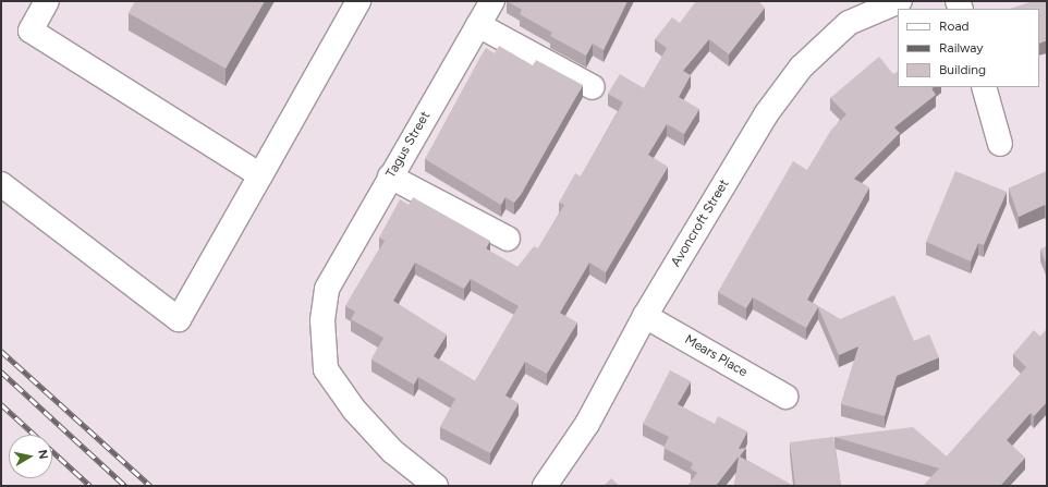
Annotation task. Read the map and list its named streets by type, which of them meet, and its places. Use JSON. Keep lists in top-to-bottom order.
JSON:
{
  "streets": {
    "street": ["Tagus Street", "Avoncroft Street", "Mears Place"]
  },
  "crossings": [
    ["Avoncroft Street", "Mears Place"]
  ],
  "legend": ["Road", "Railway", "Building"],
  "north": "right"
}
